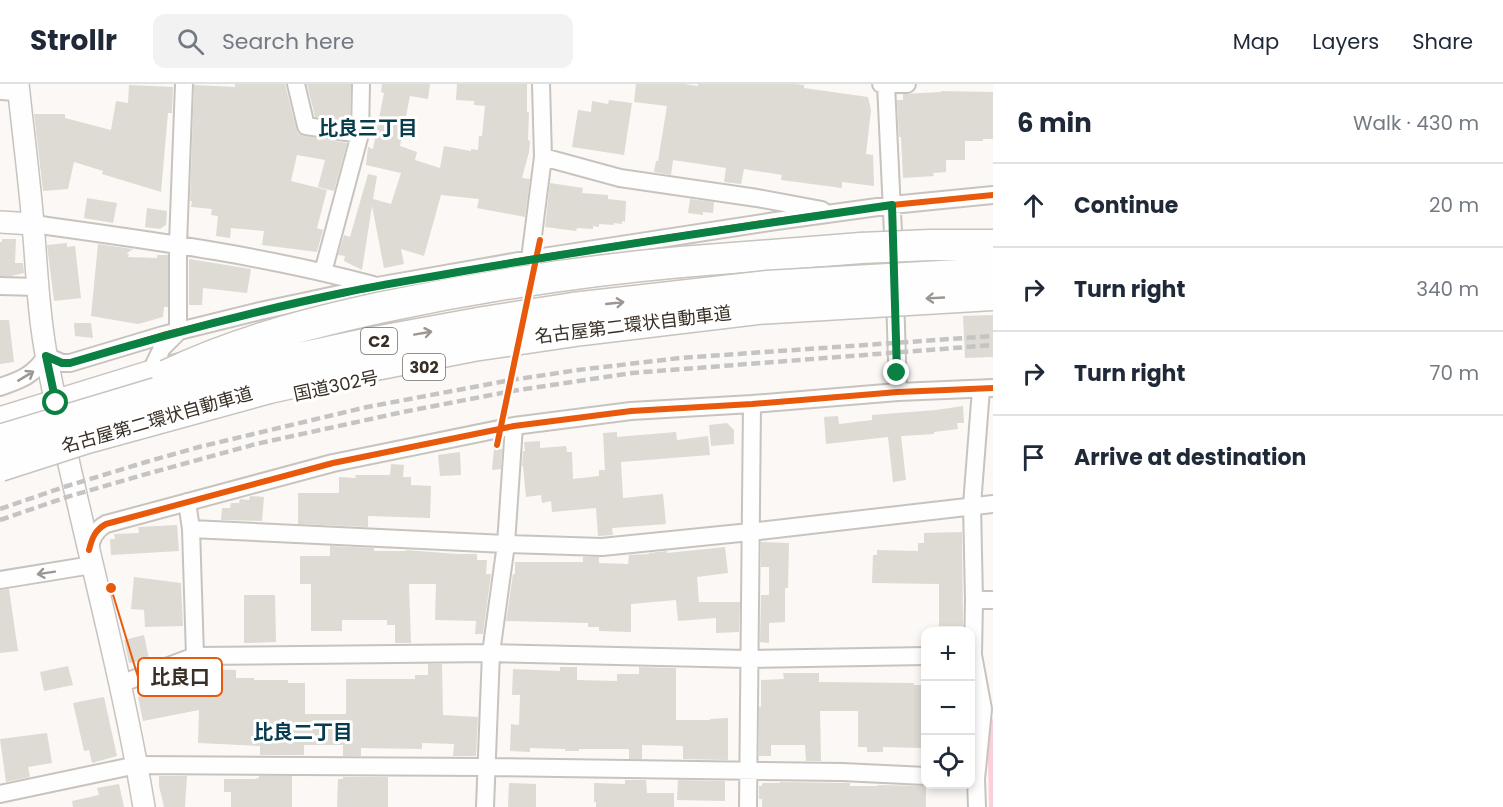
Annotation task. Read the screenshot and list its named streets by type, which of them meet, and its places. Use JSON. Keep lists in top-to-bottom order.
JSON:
{
  "streets": {
    "highway": [
      "名古屋第二環状自動車道",
      "C2",
      "302",
      "国道302号"
    ]
  },
  "districts": ["比良三丁目", "比良二丁目"],
  "places": ["比良口"],
  "page": {
    "header": "Strollr",
    "search": "Search here",
    "nav": ["Map", "Layers", "Share"],
    "heading": ["6 min", "Walk · 430 m"],
    "list": [
      ["Continue", "20 m"],
      ["Turn right", "340 m"],
      ["Turn right", "70 m"],
      "Arrive at destination"
    ],
    "map_buttons": ["+", "−"]
  }
}
